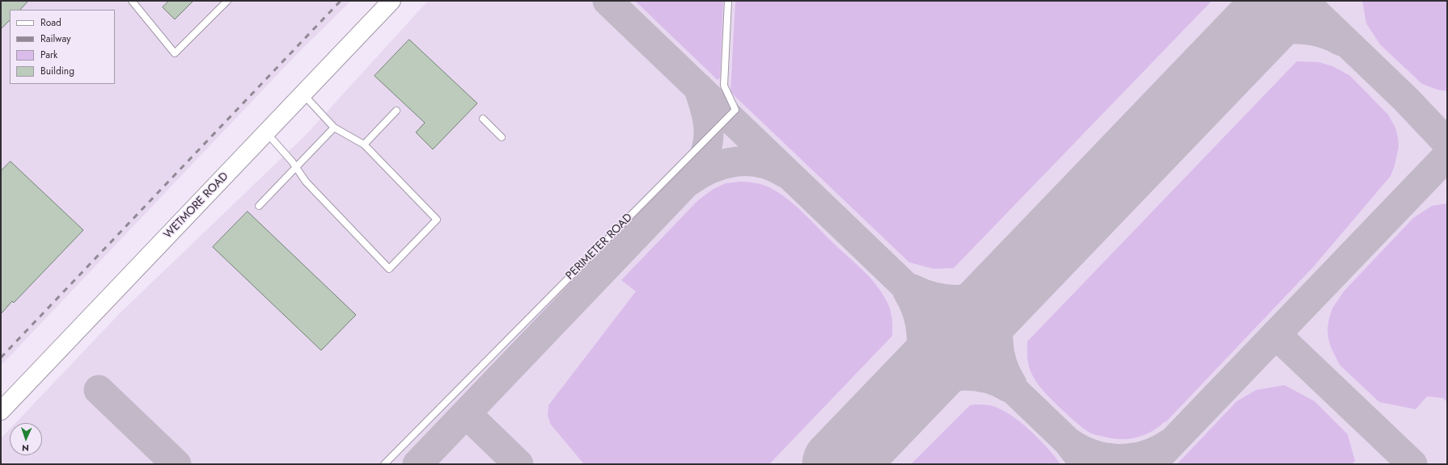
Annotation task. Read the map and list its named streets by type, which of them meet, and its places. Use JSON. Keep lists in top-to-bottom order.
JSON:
{
  "streets": {
    "main road": ["WETMORE ROAD"],
    "lane": ["PERIMETER ROAD"]
  },
  "legend": [
    "Road",
    "Railway",
    "Park",
    "Building"
  ],
  "north": "bottom"
}
